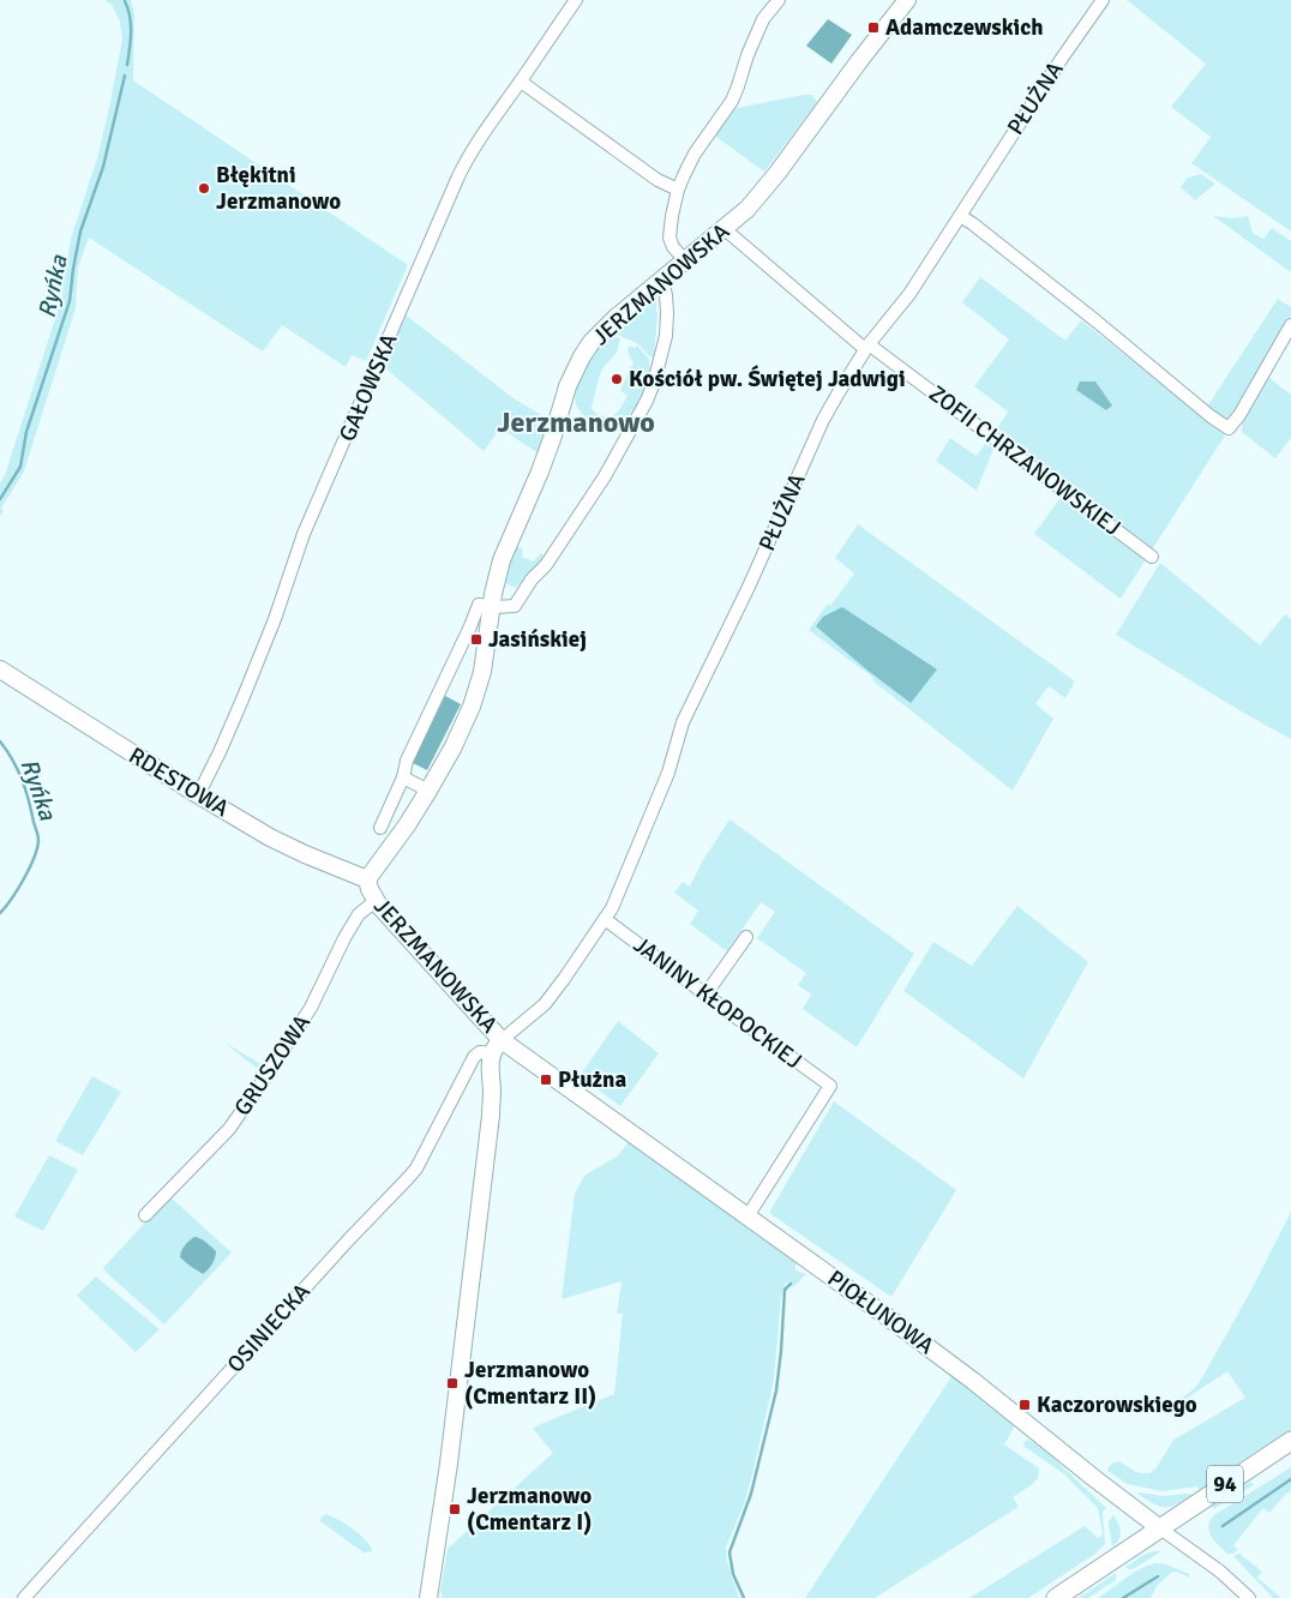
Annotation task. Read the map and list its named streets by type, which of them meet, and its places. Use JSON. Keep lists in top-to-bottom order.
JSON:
{
  "streets": {
    "main road": ["94"],
    "street": [
      "PŁUŻNA",
      "JERZMANOWSKA",
      "GAŁOWSKA",
      "ZOFII CHRZANOWSKIEJ",
      "RDESTOWA",
      "JANINY KŁOPOCKIEJ",
      "GRUSZOWA",
      "PIOŁUNOWA",
      "OSINIECKA"
    ]
  },
  "crossings": [
    ["PŁUŻNA", "JERZMANOWSKA"],
    ["PŁUŻNA", "ZOFII CHRZANOWSKIEJ"],
    ["PŁUŻNA", "JANINY KŁOPOCKIEJ"],
    ["PŁUŻNA", "PIOŁUNOWA"],
    ["PŁUŻNA", "OSINIECKA"],
    ["JERZMANOWSKA", "ZOFII CHRZANOWSKIEJ"],
    ["JERZMANOWSKA", "RDESTOWA"],
    ["JERZMANOWSKA", "GRUSZOWA"],
    ["JERZMANOWSKA", "PIOŁUNOWA"],
    ["JERZMANOWSKA", "OSINIECKA"],
    ["GAŁOWSKA", "RDESTOWA"],
    ["JANINY KŁOPOCKIEJ", "PIOŁUNOWA"],
    ["PIOŁUNOWA", "OSINIECKA"],
    ["PIOŁUNOWA", "94"]
  ],
  "districts": ["Jerzmanowo"],
  "water": ["Ryńka"],
  "places": {
    "transit": [
      "Adamczewskich",
      "Jasińskiej",
      "Płużna",
      "Jerzmanowo (Cmentarz II)",
      "Kaczorowskiego",
      "Jerzmanowo (Cmentarz I)"
    ],
    "other": ["Błękitni Jerzmanowo", "Kościół pw. Świętej Jadwigi"]
  }
}
